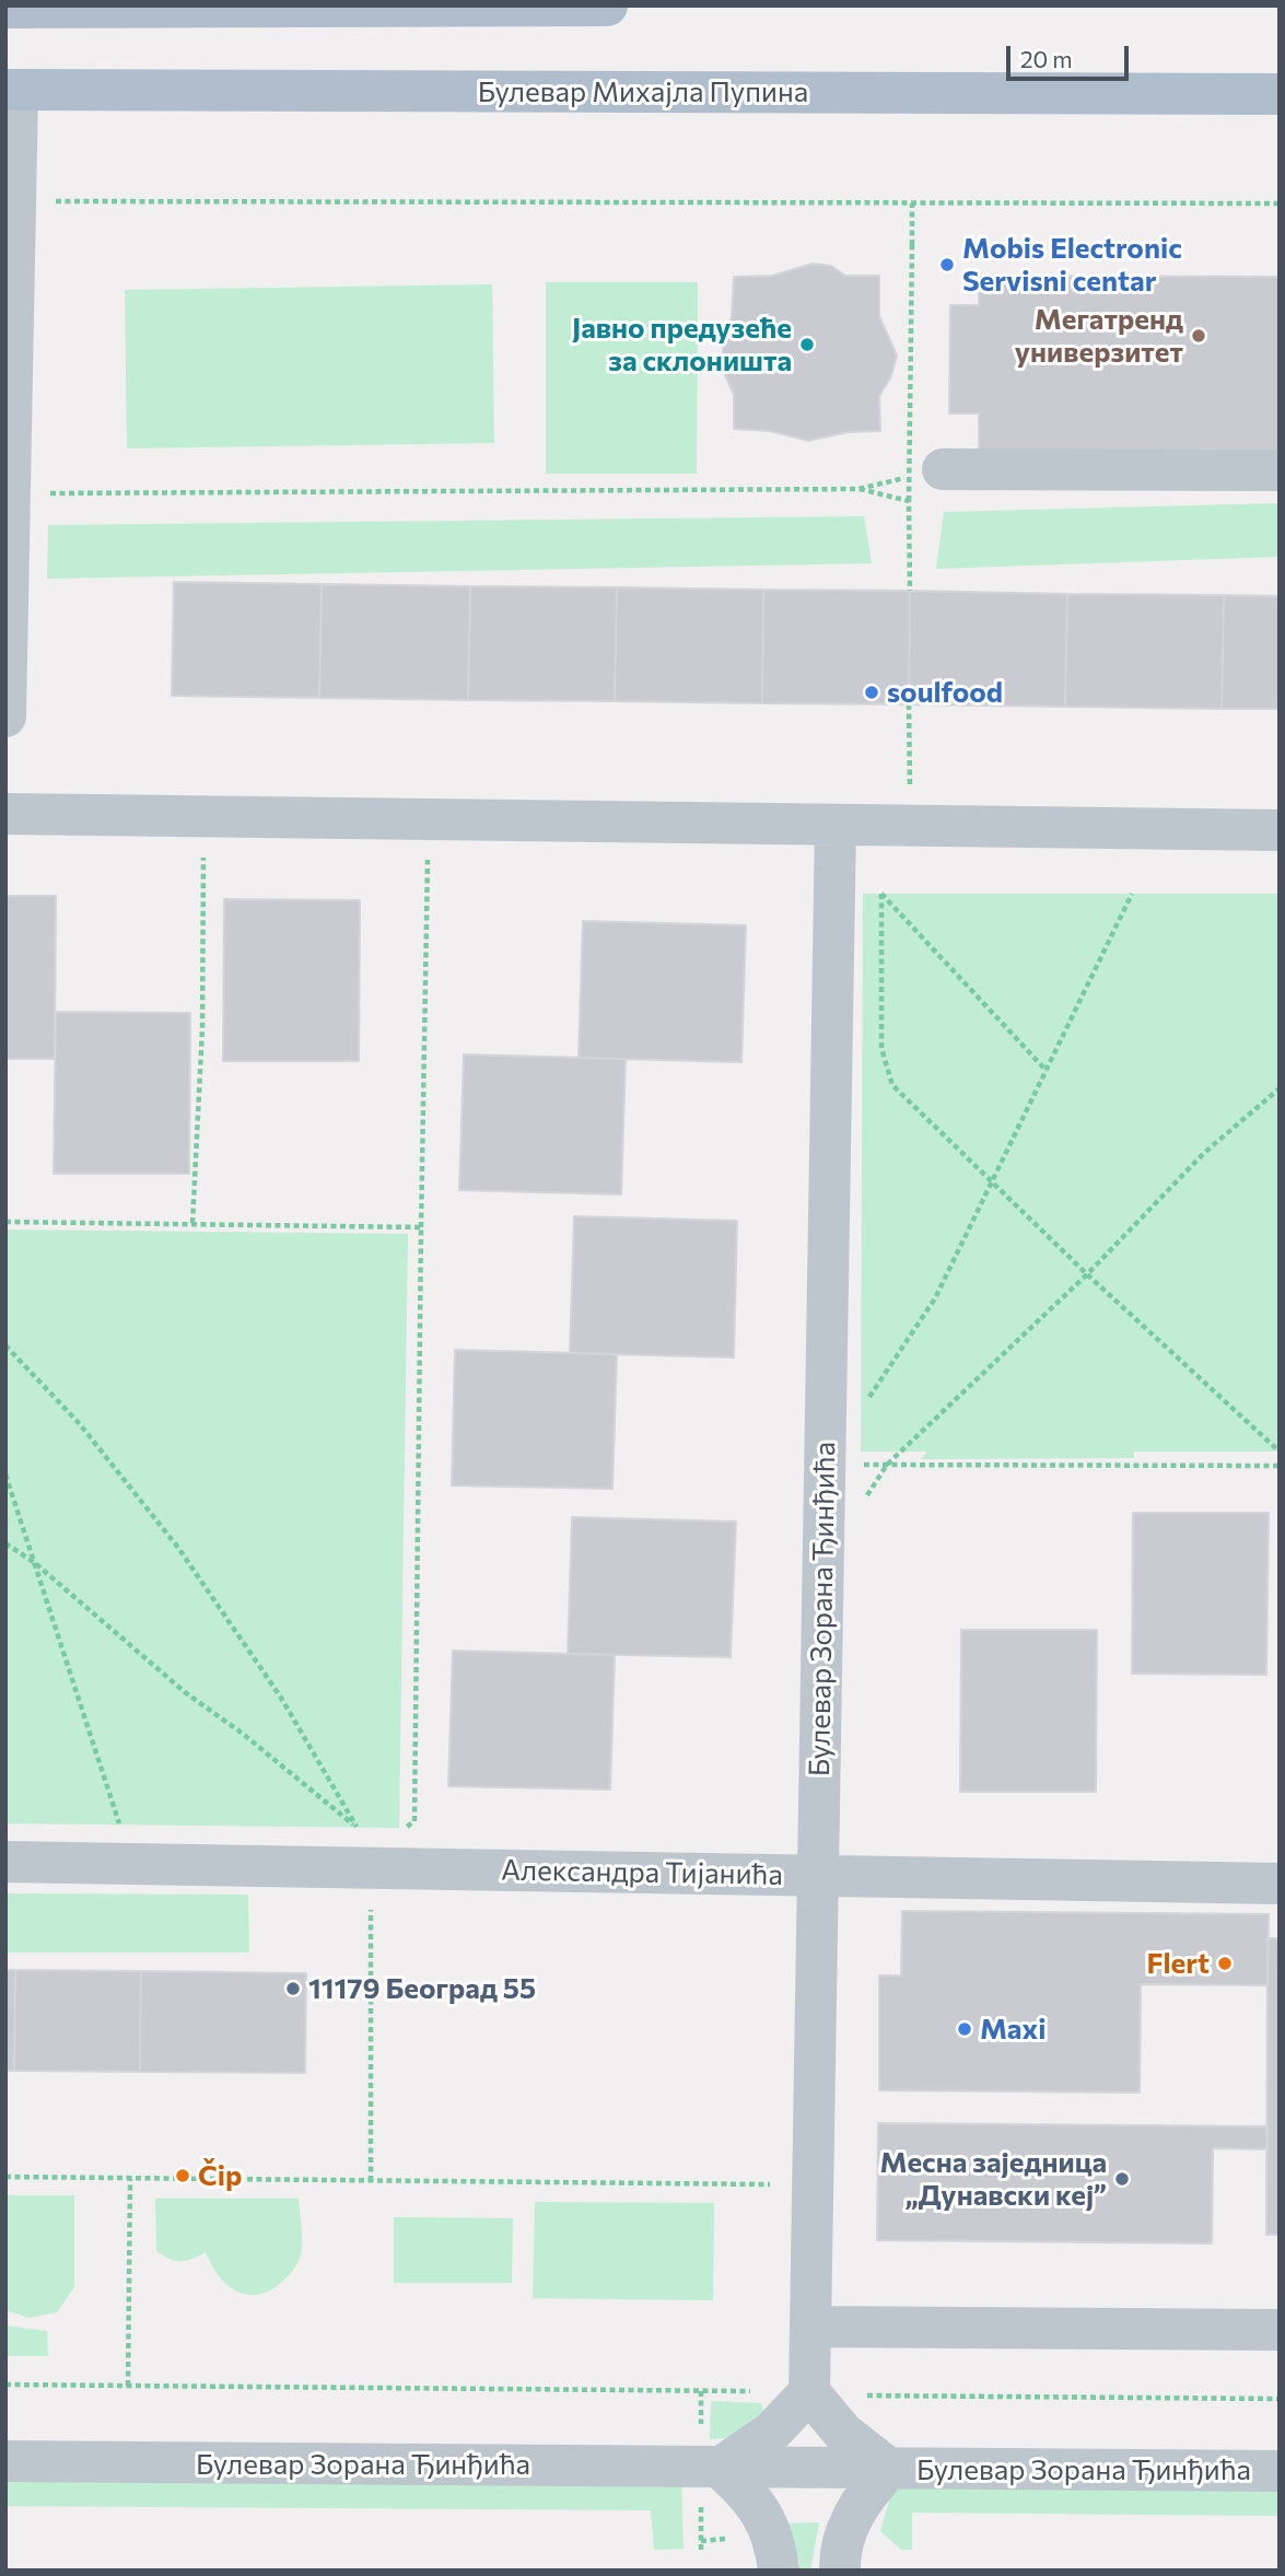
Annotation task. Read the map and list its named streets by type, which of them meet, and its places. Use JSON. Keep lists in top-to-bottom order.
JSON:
{
  "streets": {
    "main road": ["Булевар Михајла Пупина"],
    "street": ["Булевар Зорана Ђинђића", "Александра Тијанића"]
  },
  "crossings": [
    ["Булевар Зорана Ђинђића", "Александра Тијанића"]
  ],
  "places": [
    "Mobis Electronic Servisni centar",
    "Мегатренд универзитет",
    "Јавно предузеће за склоништа",
    "soulfood",
    "Flert",
    "11179 Београд 55",
    "Maxi",
    "Čip",
    "Месна заједница „Дунавски кеј”"
  ],
  "scale_bar": "20 m"
}
